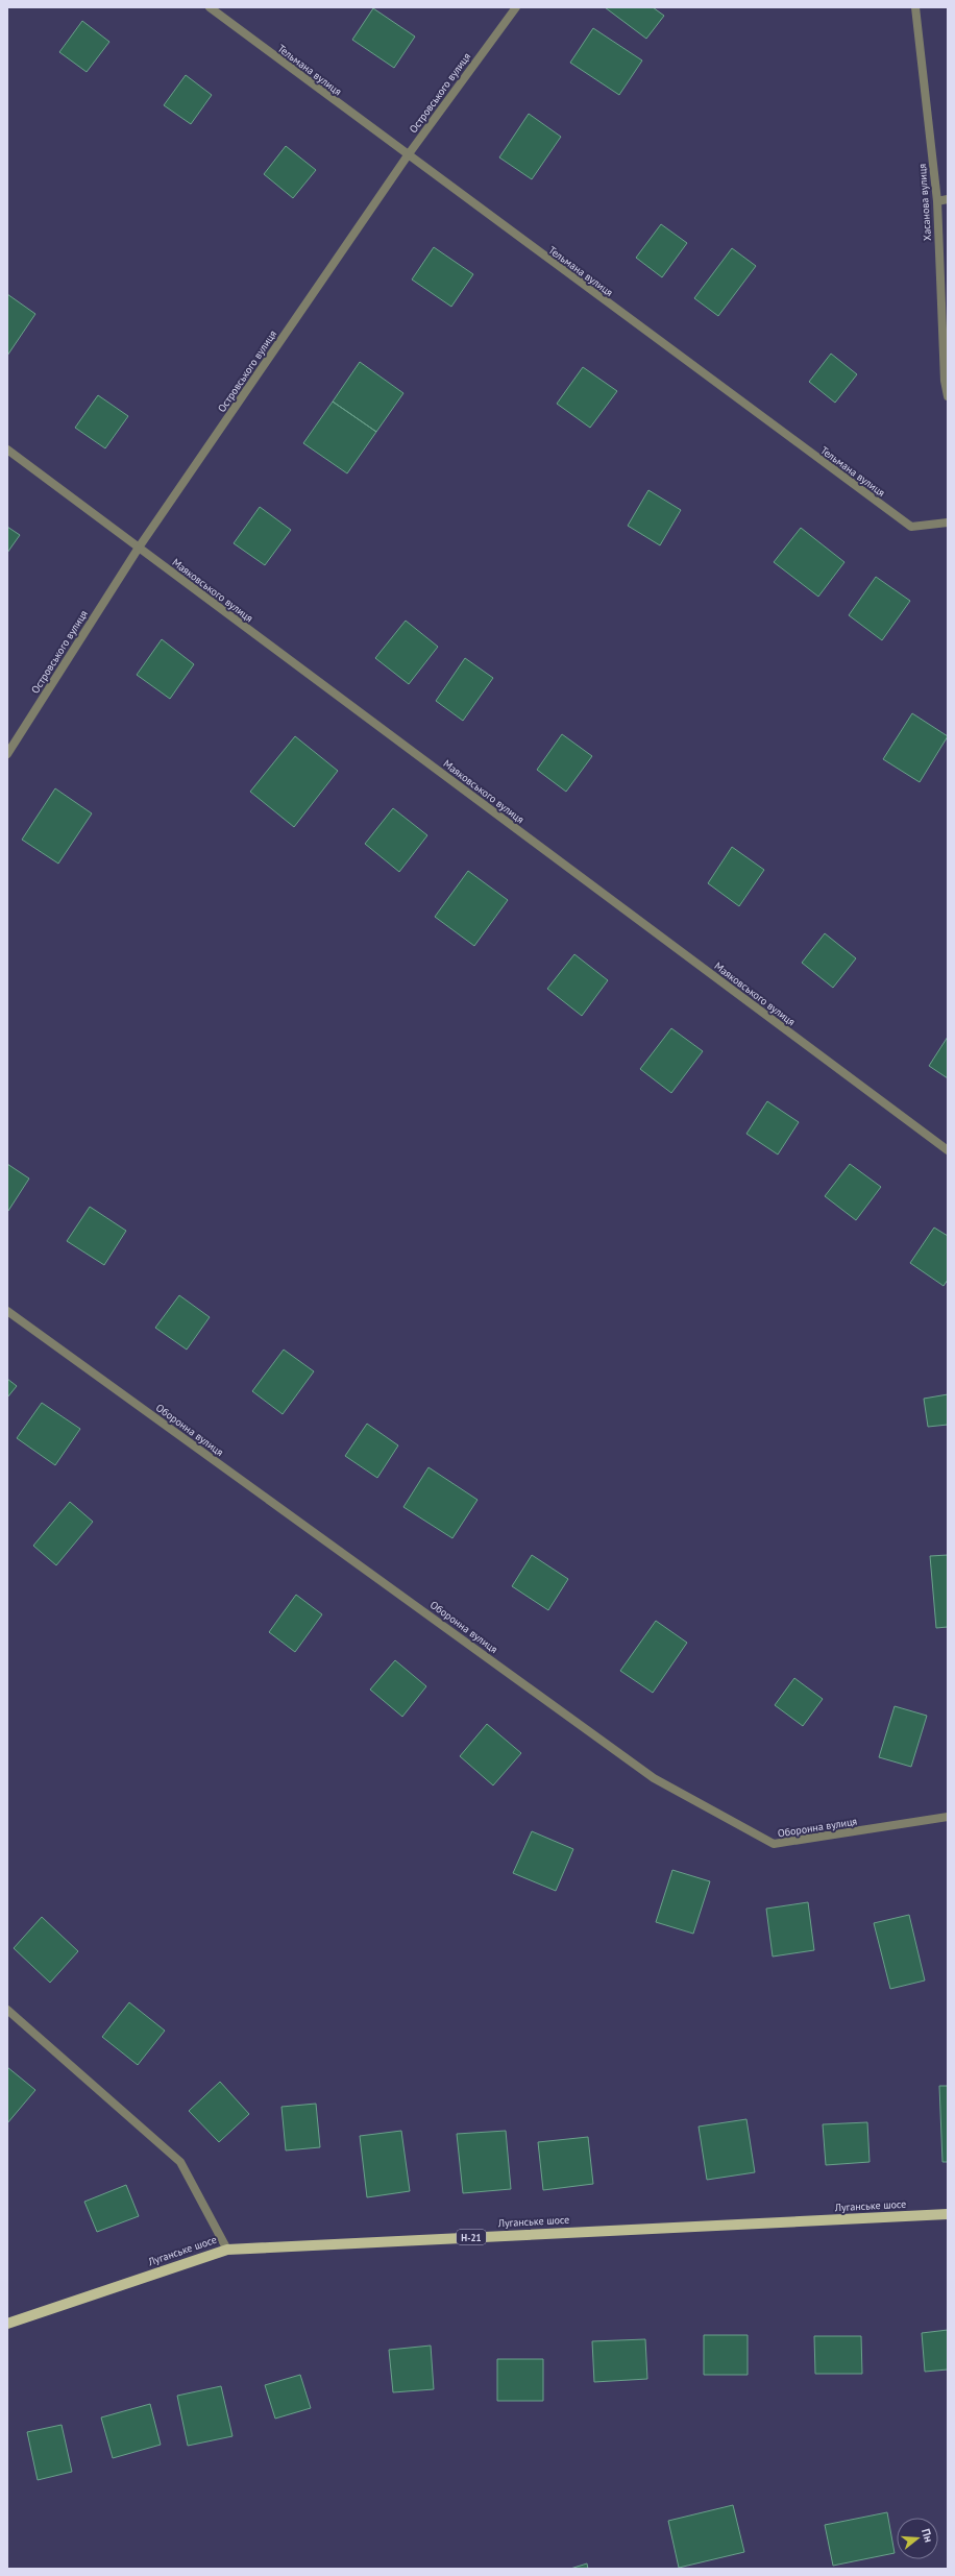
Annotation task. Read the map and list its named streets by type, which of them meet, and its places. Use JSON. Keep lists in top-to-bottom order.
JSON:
{
  "streets": {
    "main road": ["Луганське шосе", "Н-21"],
    "street": [
      "Тельмана вулиця",
      "Островського вулиця",
      "Хасанова вулиця",
      "Маяковського вулиця",
      "Оборонна вулиця"
    ]
  },
  "crossings": [
    ["Тельмана вулиця", "Островського вулиця"],
    ["Островського вулиця", "Маяковського вулиця"]
  ],
  "north": "right"
}
